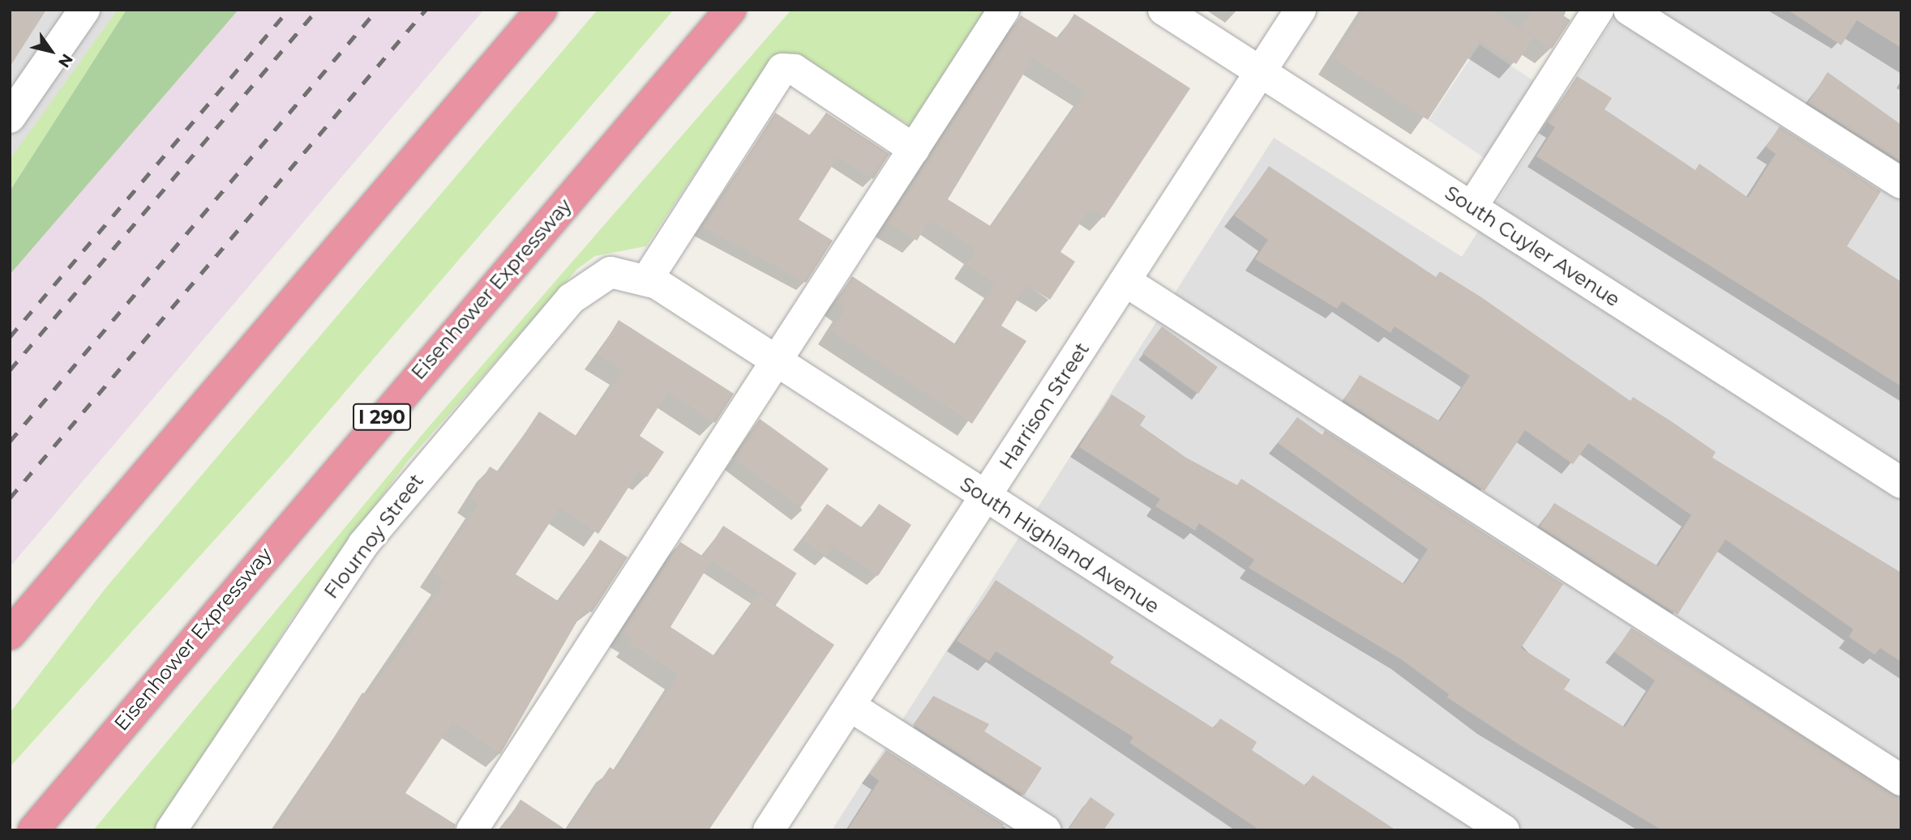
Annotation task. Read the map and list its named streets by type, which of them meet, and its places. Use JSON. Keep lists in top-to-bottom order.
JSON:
{
  "streets": {
    "highway": ["Eisenhower Expressway", "I 290"],
    "street": [
      "South Cuyler Avenue",
      "Harrison Street",
      "Flournoy Street",
      "South Highland Avenue"
    ]
  },
  "crossings": [
    ["South Cuyler Avenue", "Harrison Street"],
    ["Harrison Street", "South Highland Avenue"],
    ["Flournoy Street", "South Highland Avenue"]
  ],
  "north": "bottom right"
}
